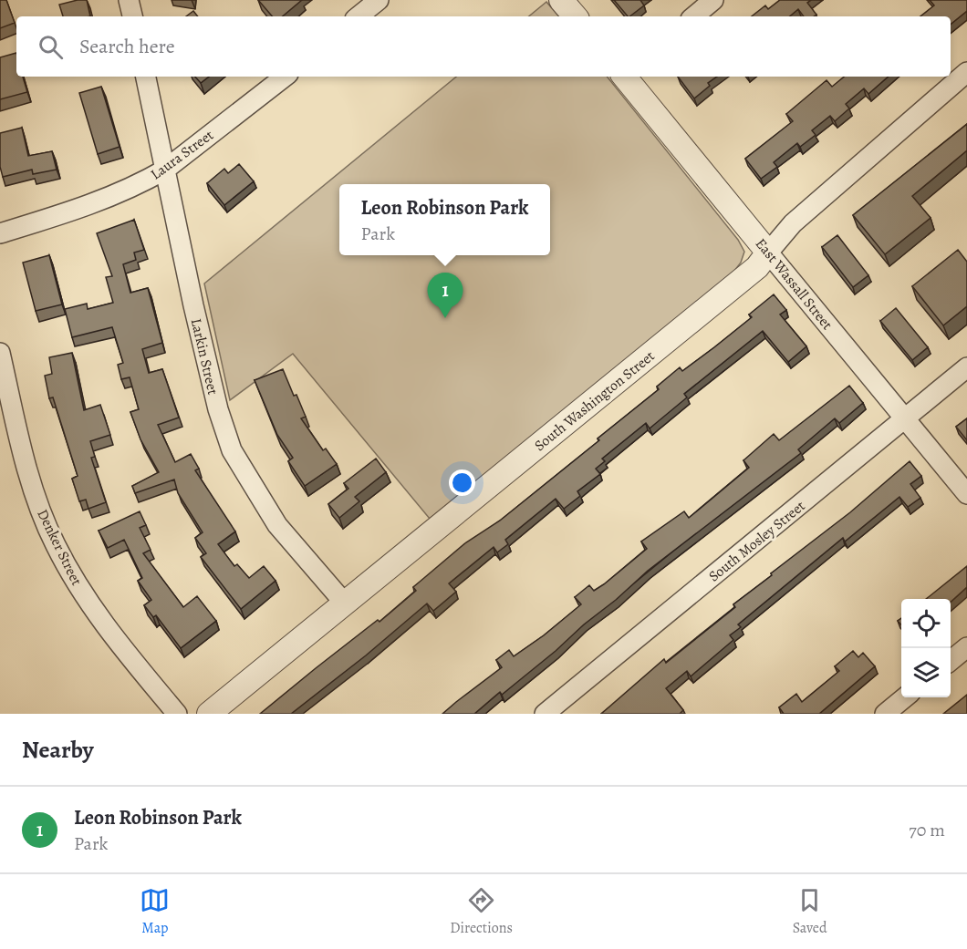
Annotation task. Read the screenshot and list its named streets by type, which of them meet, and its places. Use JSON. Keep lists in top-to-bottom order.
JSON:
{
  "streets": {
    "street": [
      "Laura Street",
      "East Wassall Street",
      "Larkin Street",
      "South Washington Street",
      "South Mosley Street",
      "Denker Street"
    ]
  },
  "crossings": [
    ["Laura Street", "Larkin Street"],
    ["East Wassall Street", "South Washington Street"],
    ["East Wassall Street", "South Mosley Street"],
    ["Larkin Street", "South Washington Street"]
  ],
  "page": {
    "search": "Search here",
    "popup": ["Leon Robinson Park", "Park"],
    "pins": "1",
    "heading": "Nearby",
    "list": [
      {
        "mark": "1",
        "name": "Leon Robinson Park",
        "note": "Park",
        "value": "70 m"
      }
    ],
    "nav": ["Map", "Directions", "Saved"]
  }
}
